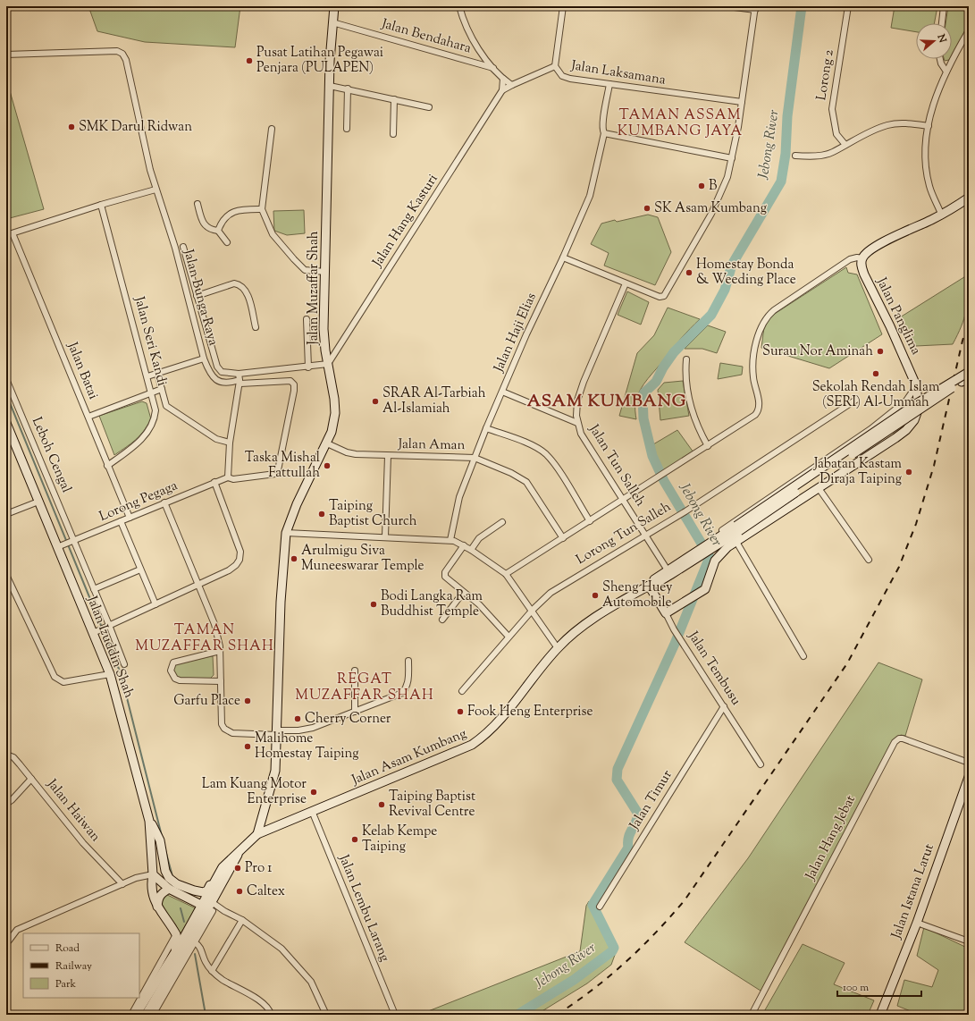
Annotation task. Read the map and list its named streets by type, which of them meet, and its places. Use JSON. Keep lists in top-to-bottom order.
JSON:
{
  "streets": {
    "main road": [
      "Jalan Muzaffar Shah",
      "Jalan Panglima",
      "Jalan Izuddin Shah",
      "Jalan Tembusu",
      "Jalan Asam Kumbang",
      "Jalan Istana Larut"
    ],
    "street": [
      "Jalan Bendahara",
      "Jalan Laksamana",
      "Lorong 2",
      "Jalan Hang Kasturi",
      "Jalan Bunga Raya",
      "Jalan Haji Elias",
      "Jalan Seri Kandi",
      "Jalan Batai",
      "Jalan Aman",
      "Leboh Cengal",
      "Jalan Tun Salleh",
      "Lorong Pegaga",
      "Lorong Tun Salleh",
      "Jalan Timur",
      "Jalan Haiwan",
      "Jalan Hang Jebat",
      "Jalan Lembu Larang"
    ]
  },
  "crossings": [
    ["Jalan Bendahara", "Jalan Muzaffar Shah"],
    ["Jalan Laksamana", "Jalan Hang Kasturi"],
    ["Jalan Laksamana", "Jalan Haji Elias"],
    ["Jalan Hang Kasturi", "Jalan Muzaffar Shah"],
    ["Jalan Hang Kasturi", "Jalan Bunga Raya"],
    ["Jalan Muzaffar Shah", "Jalan Bunga Raya"],
    ["Jalan Muzaffar Shah", "Jalan Aman"],
    ["Jalan Muzaffar Shah", "Jalan Asam Kumbang"],
    ["Jalan Bunga Raya", "Lorong Pegaga"],
    ["Jalan Panglima", "Jalan Asam Kumbang"],
    ["Jalan Haji Elias", "Jalan Aman"],
    ["Jalan Seri Kandi", "Jalan Batai"],
    ["Jalan Batai", "Lorong Pegaga"],
    ["Leboh Cengal", "Lorong Pegaga"],
    ["Leboh Cengal", "Jalan Izuddin Shah"],
    ["Jalan Tun Salleh", "Lorong Tun Salleh"],
    ["Jalan Tun Salleh", "Jalan Asam Kumbang"],
    ["Lorong Pegaga", "Jalan Izuddin Shah"],
    ["Jalan Tembusu", "Jalan Asam Kumbang"],
    ["Jalan Tembusu", "Jalan Timur"],
    ["Jalan Asam Kumbang", "Jalan Lembu Larang"]
  ],
  "districts": [
    "TAMAN ASSAM KUMBANG JAYA",
    "ASAM KUMBANG",
    "TAMAN MUZAFFAR SHAH",
    "REGAT MUZAFFAR SHAH"
  ],
  "water": ["Jebong River"],
  "places": [
    "Pusat Latihan Pegawai Penjara (PULAPEN)",
    "SMK Darul Ridwan",
    "B",
    "SK Asam Kumbang",
    "Homestay Bonda & Weeding Place",
    "Surau Nor Aminah",
    "Sekolah Rendah Islam (SERI) Al-Ummah",
    "SRAR Al-Tarbiah Al-Islamiah",
    "Taska Mishal Fattullah",
    "Jabatan Kastam Diraja Taiping",
    "Taiping Baptist Church",
    "Arulmigu Siva Muneeswarar Temple",
    "Sheng Huey Automobile",
    "Bodi Langka Ram Buddhist Temple",
    "Garfu Place",
    "Fook Heng Enterprise",
    "Cherry Corner",
    "Malihome Homestay Taiping",
    "Lam Kuang Motor Enterprise",
    "Taiping Baptist Revival Centre",
    "Kelab Kempe Taiping",
    "Pro 1",
    "Caltex"
  ],
  "legend": ["Road", "Railway", "Park"],
  "scale_bar": "100 m",
  "north": "right"
}
